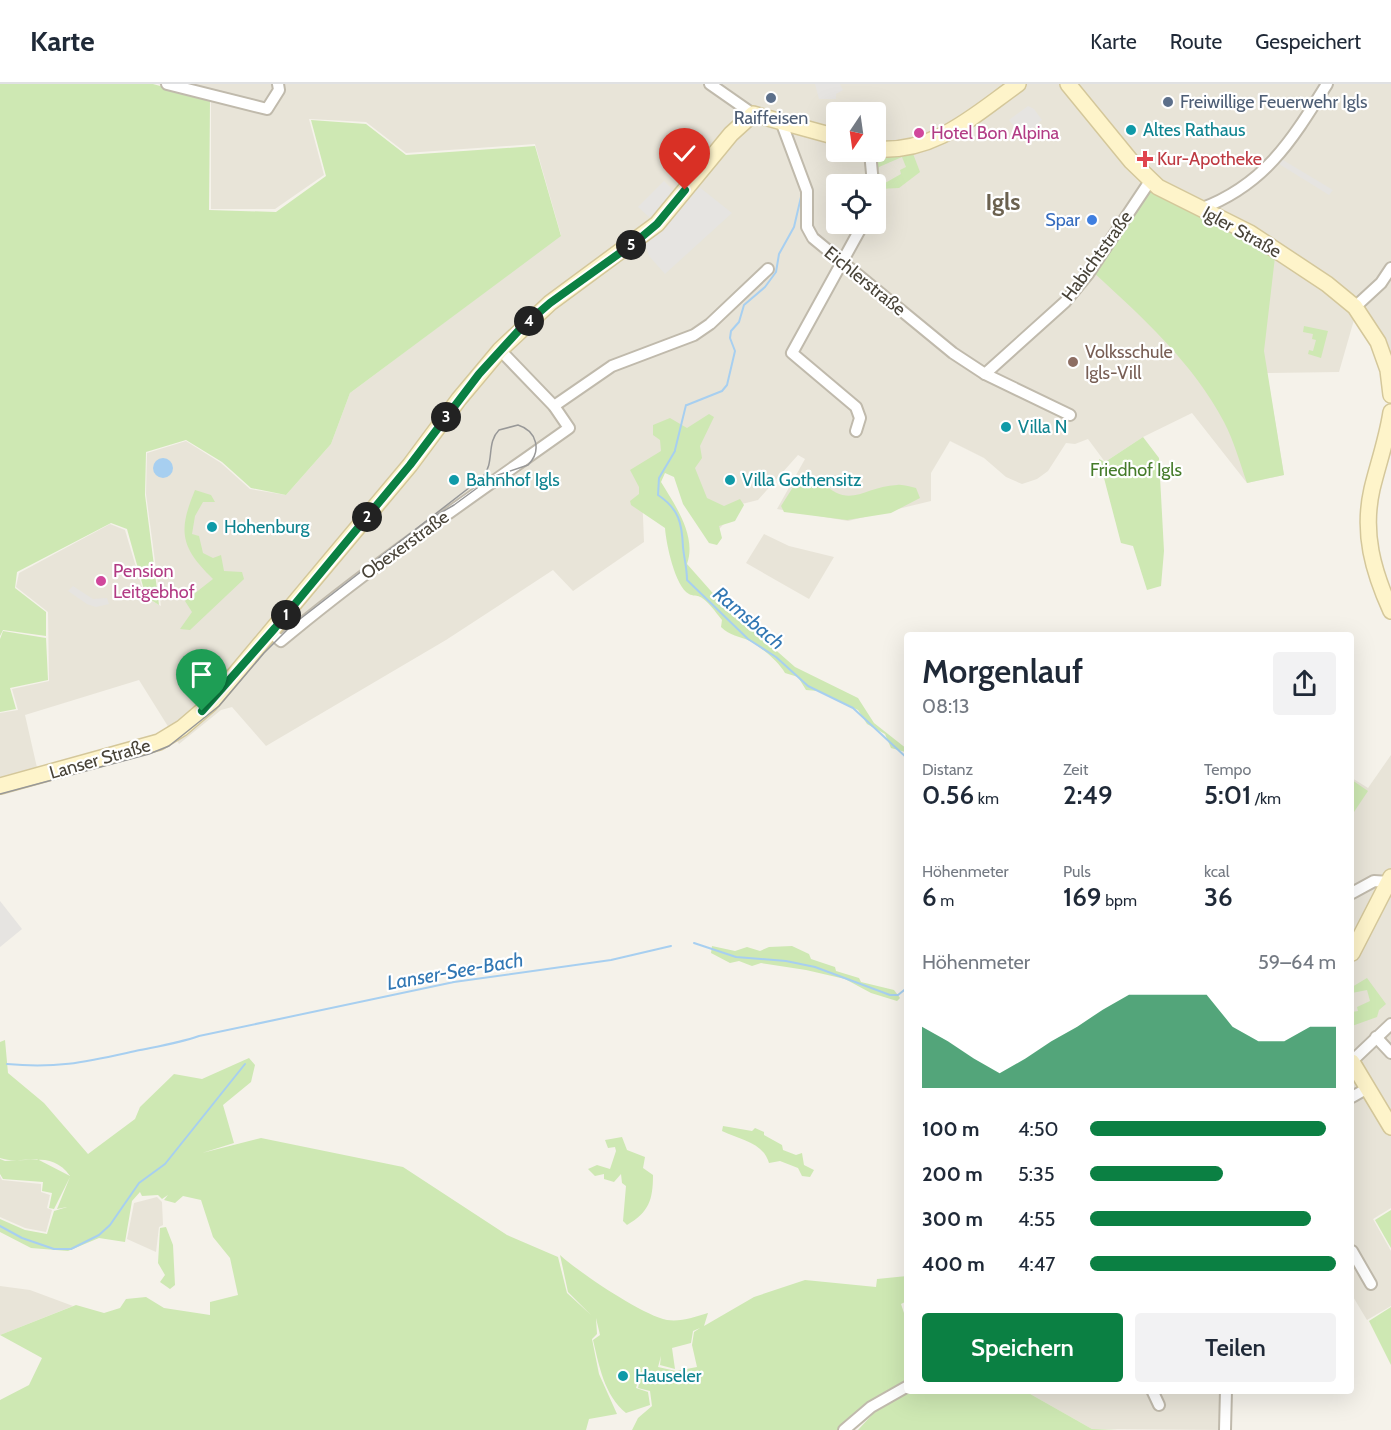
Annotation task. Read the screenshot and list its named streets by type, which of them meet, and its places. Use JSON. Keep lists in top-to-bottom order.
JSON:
{
  "streets": {
    "main road": ["Igler Straße", "Lanser Straße"],
    "street": ["Habichtstraße", "Eichlerstraße", "Obexerstraße"]
  },
  "crossings": [
    ["Igler Straße", "Habichtstraße"],
    ["Habichtstraße", "Eichlerstraße"],
    ["Obexerstraße", "Lanser Straße"]
  ],
  "districts": ["Igls"],
  "water": ["Ramsbach", "Lanser-See-Bach"],
  "parks": ["Friedhof Igls"],
  "places": {
    "other": [
      "Raiffeisen",
      "Freiwillige Feuerwehr Igls",
      "Altes Rathaus",
      "Hotel Bon Alpina",
      "Spar",
      "Volksschule Igls-Vill",
      "Villa N",
      "Bahnhof Igls",
      "Villa Gothensitz",
      "Hohenburg",
      "Pension Leitgebhof",
      "Hauseler"
    ],
    "health": ["Kur-Apotheke"]
  },
  "north": "bottom",
  "page": {
    "header": "Karte",
    "nav": ["Karte", "Route", "Gespeichert"],
    "pins": [
      "5",
      "4",
      "3",
      "2",
      "1"
    ],
    "heading": ["Morgenlauf", "08:13"],
    "stats": [
      ["Distanz", "0.56 km"],
      ["Zeit", "2:49"],
      ["Tempo", "5:01 /km"],
      ["Höhenmeter", "6 m"],
      ["Puls", "169 bpm"],
      ["kcal", "36"]
    ],
    "chart": ["Höhenmeter", "59–64 m"],
    "list": [
      {
        "name": "100 m",
        "note": "4:50"
      },
      {
        "name": "200 m",
        "note": "5:35"
      },
      {
        "name": "300 m",
        "note": "4:55"
      },
      {
        "name": "400 m",
        "note": "4:47"
      }
    ],
    "buttons": ["Speichern", "Teilen"]
  }
}
